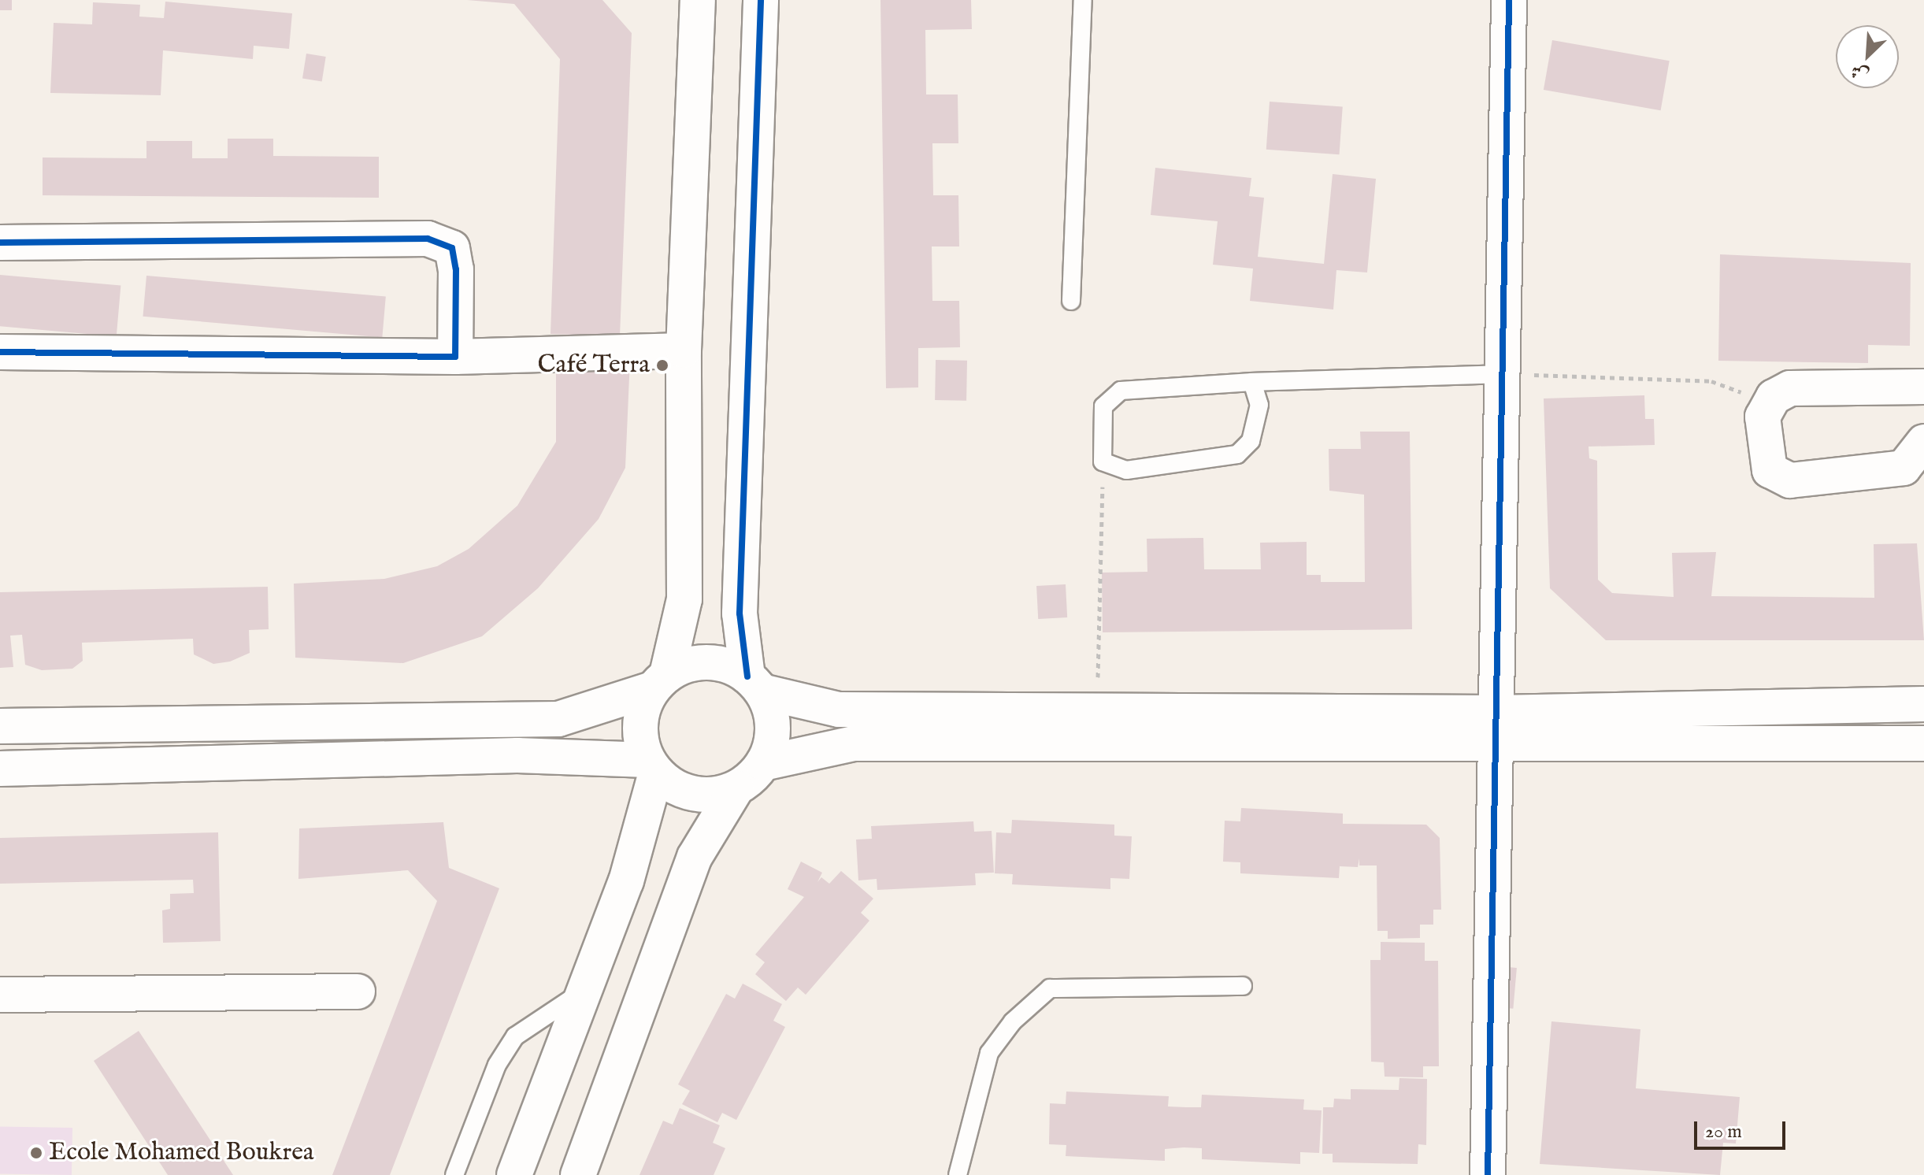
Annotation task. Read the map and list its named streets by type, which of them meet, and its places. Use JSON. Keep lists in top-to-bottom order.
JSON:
{
  "places": ["Café Terra", "Ecole Mohamed Boukrea"],
  "scale_bar": "20 m",
  "north": "bottom left"
}
